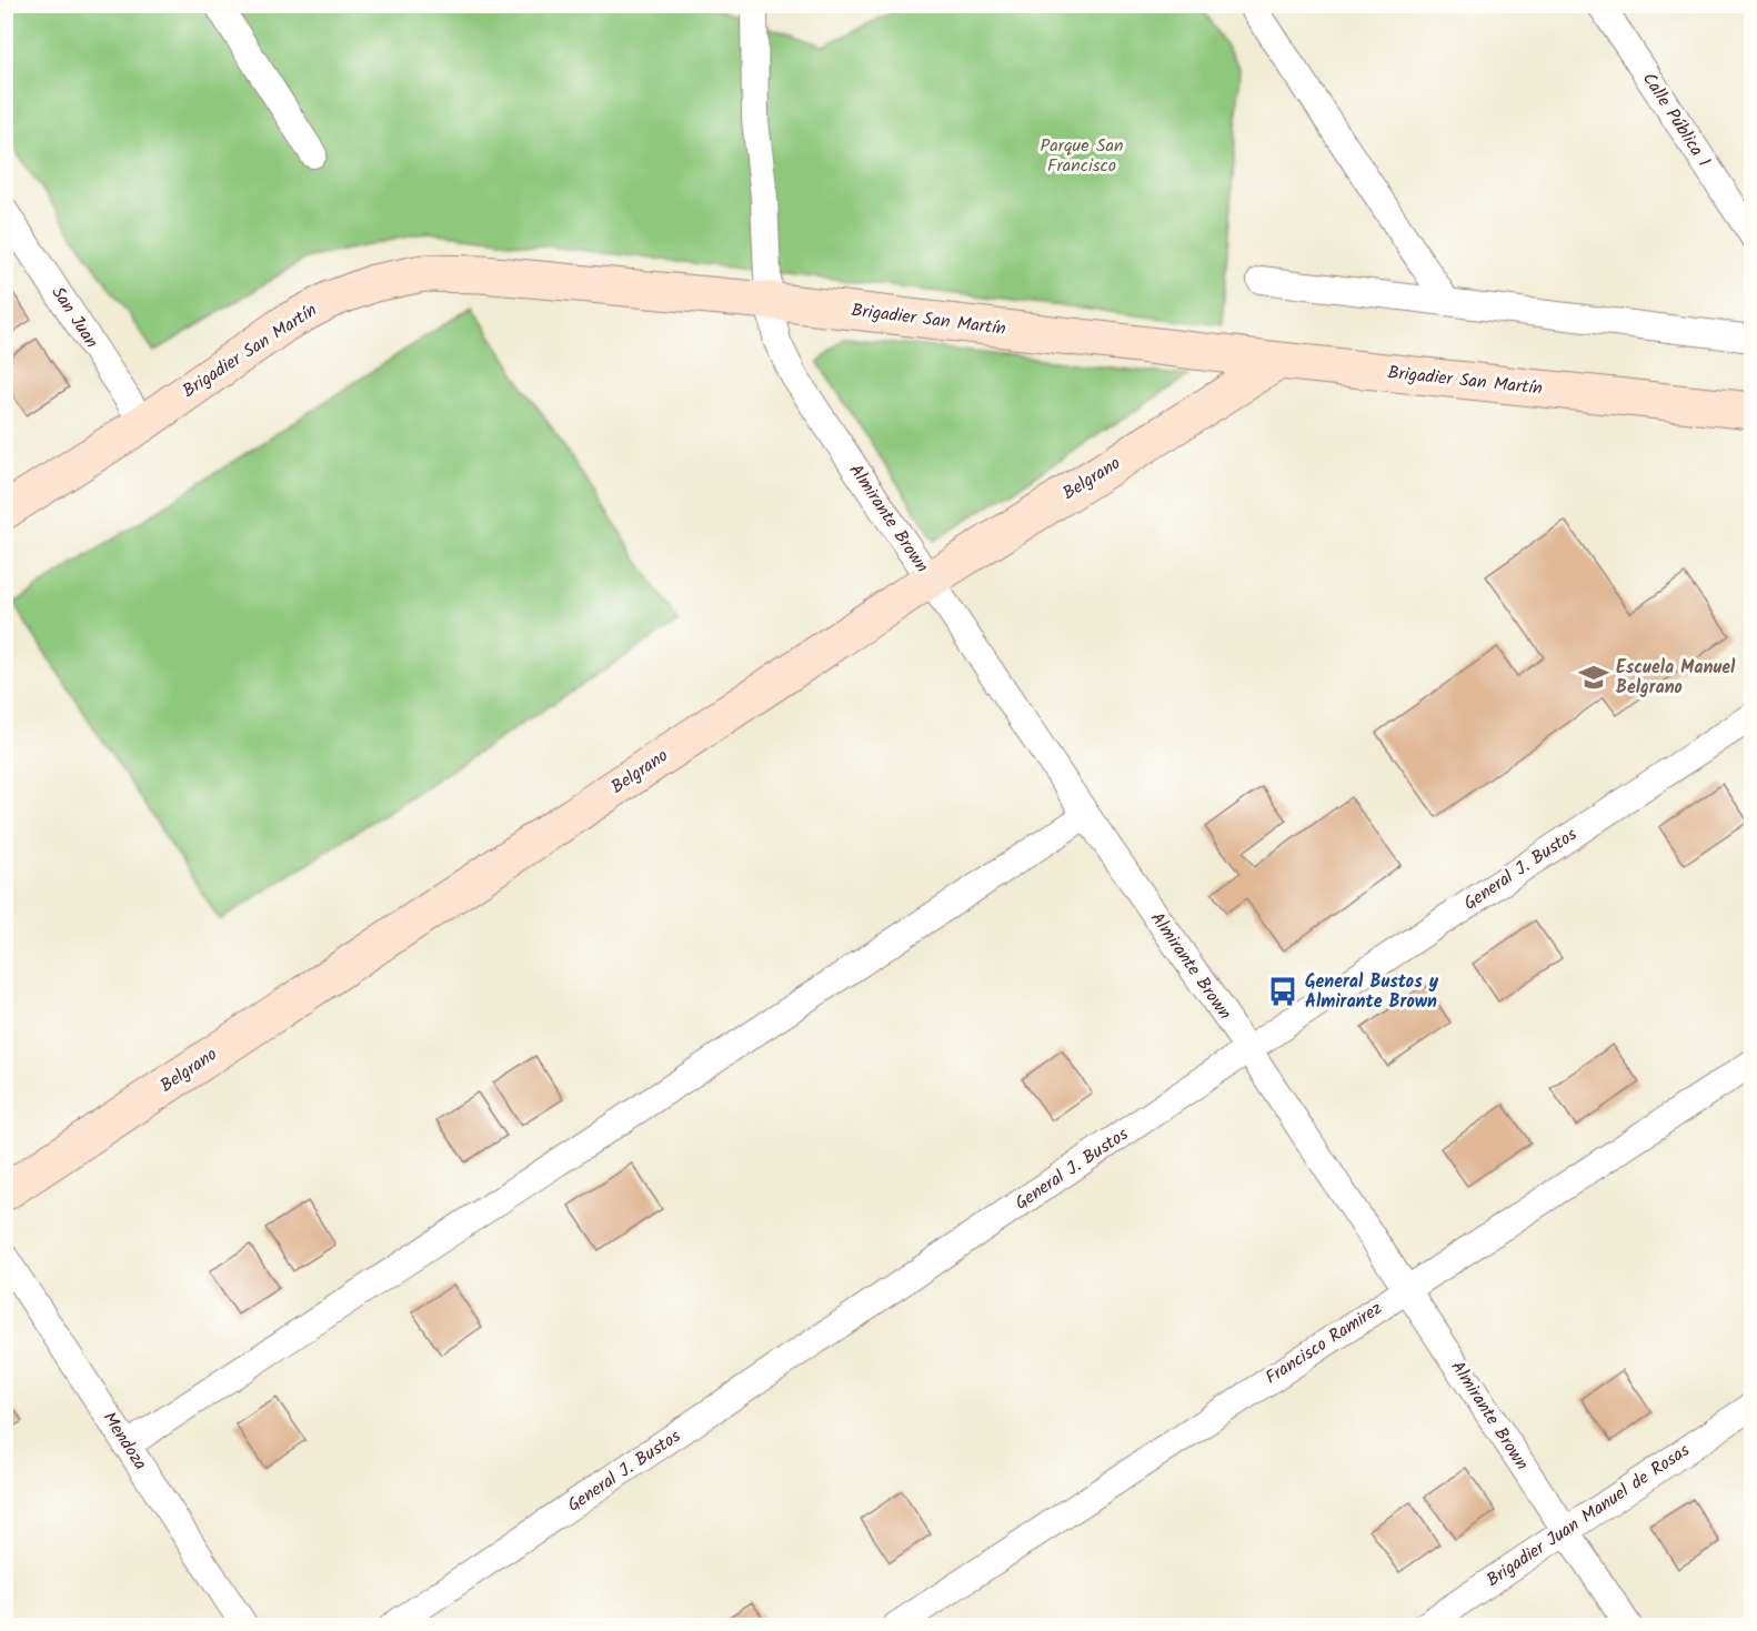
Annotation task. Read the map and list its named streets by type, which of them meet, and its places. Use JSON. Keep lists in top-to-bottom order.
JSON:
{
  "streets": {
    "main road": ["Brigadier San Martín", "Belgrano"],
    "street": [
      "Calle Pública 1",
      "San Juan",
      "Almirante Brown",
      "General J. Bustos",
      "Francisco Ramirez",
      "Mendoza",
      "Brigadier Juan Manuel de Rosas"
    ]
  },
  "crossings": [
    ["San Juan", "Brigadier San Martín"],
    ["Brigadier San Martín", "Belgrano"],
    ["Brigadier San Martín", "Almirante Brown"],
    ["Belgrano", "Almirante Brown"],
    ["Almirante Brown", "General J. Bustos"],
    ["Almirante Brown", "Francisco Ramirez"],
    ["Almirante Brown", "Brigadier Juan Manuel de Rosas"]
  ],
  "parks": ["Parque San Francisco"],
  "places": {
    "school or university": ["Escuela Manuel Belgrano"],
    "bus stop": ["General Bustos y Almirante Brown"]
  }
}
